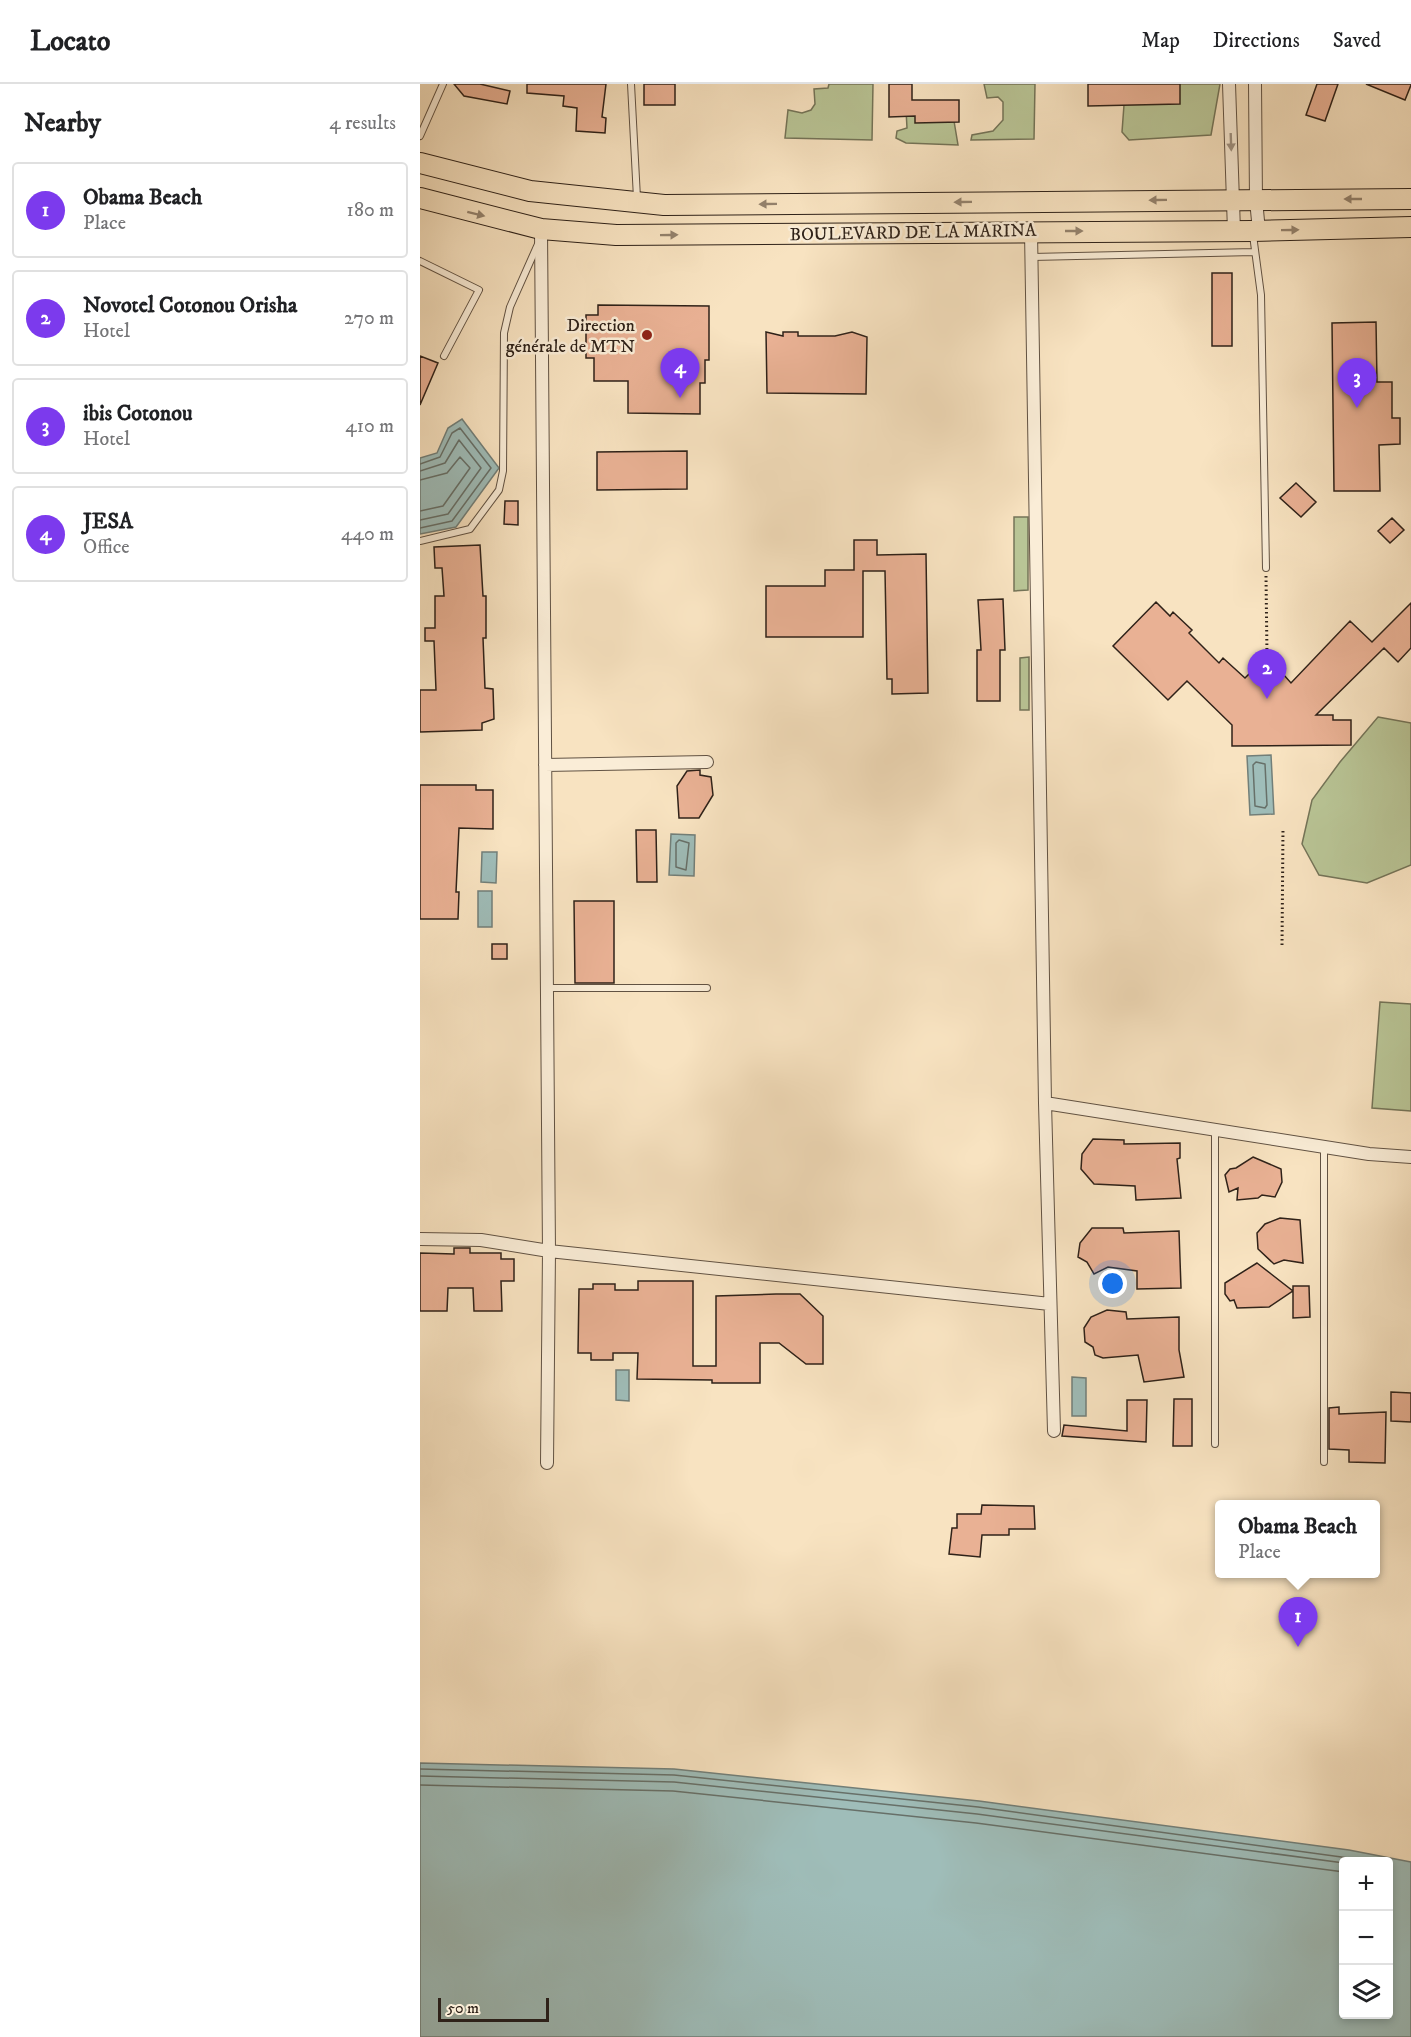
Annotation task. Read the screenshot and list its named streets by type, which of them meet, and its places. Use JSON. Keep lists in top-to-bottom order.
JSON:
{
  "streets": {
    "main road": ["BOULEVARD DE LA MARINA"]
  },
  "places": ["Direction générale de MTN"],
  "scale_bar": "50 m",
  "page": {
    "header": "Locato",
    "nav": ["Map", "Directions", "Saved"],
    "heading": ["Nearby", "4 results"],
    "list": [
      {
        "mark": "1",
        "name": "Obama Beach",
        "note": "Place",
        "value": "180 m"
      },
      {
        "mark": "2",
        "name": "Novotel Cotonou Orisha",
        "note": "Hotel",
        "value": "270 m"
      },
      {
        "mark": "3",
        "name": "ibis Cotonou",
        "note": "Hotel",
        "value": "410 m"
      },
      {
        "mark": "4",
        "name": "JESA",
        "note": "Office",
        "value": "440 m"
      }
    ],
    "pins": [
      "4",
      "3",
      "2",
      "1"
    ],
    "popup": ["Obama Beach", "Place"],
    "map_buttons": ["+", "−"],
    "scale": "50 m"
  }
}
